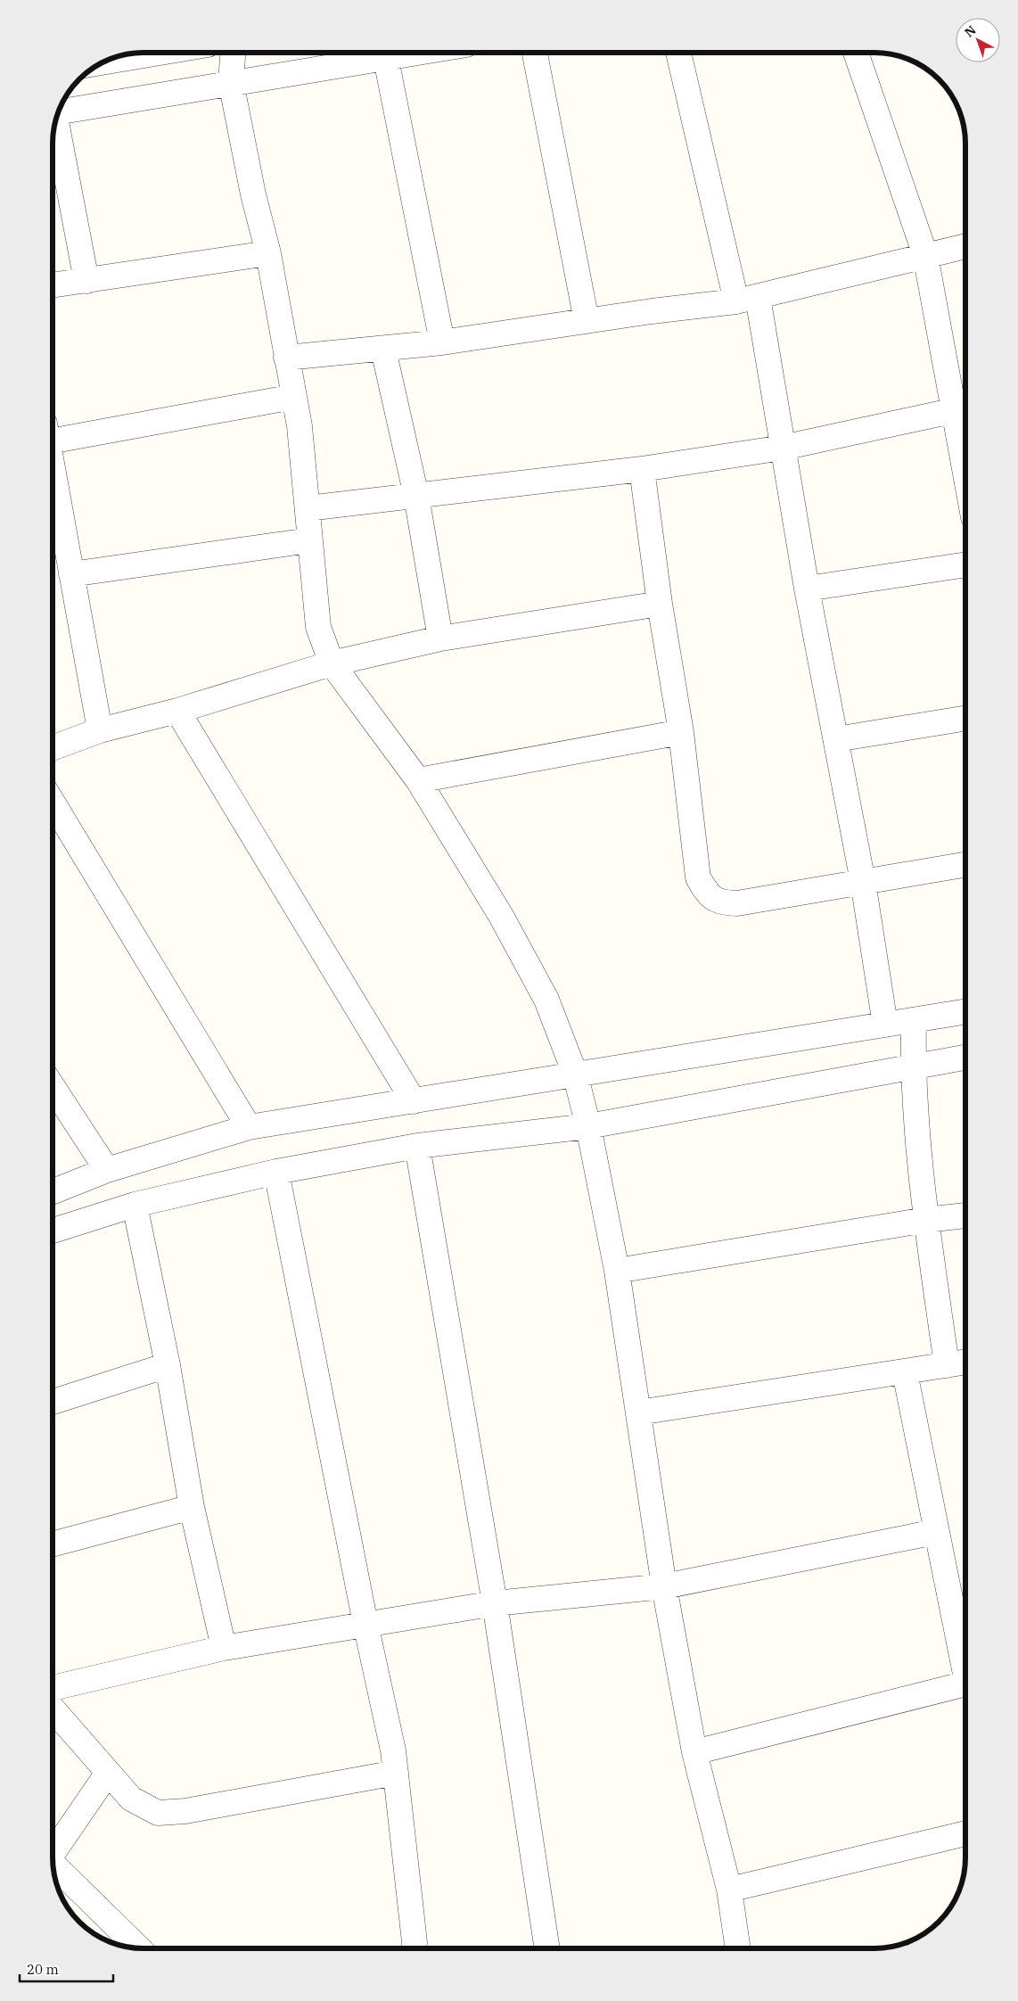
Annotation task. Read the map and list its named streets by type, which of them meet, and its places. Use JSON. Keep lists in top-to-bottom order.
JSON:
{
  "scale_bar": "20 m",
  "north": "top left"
}
